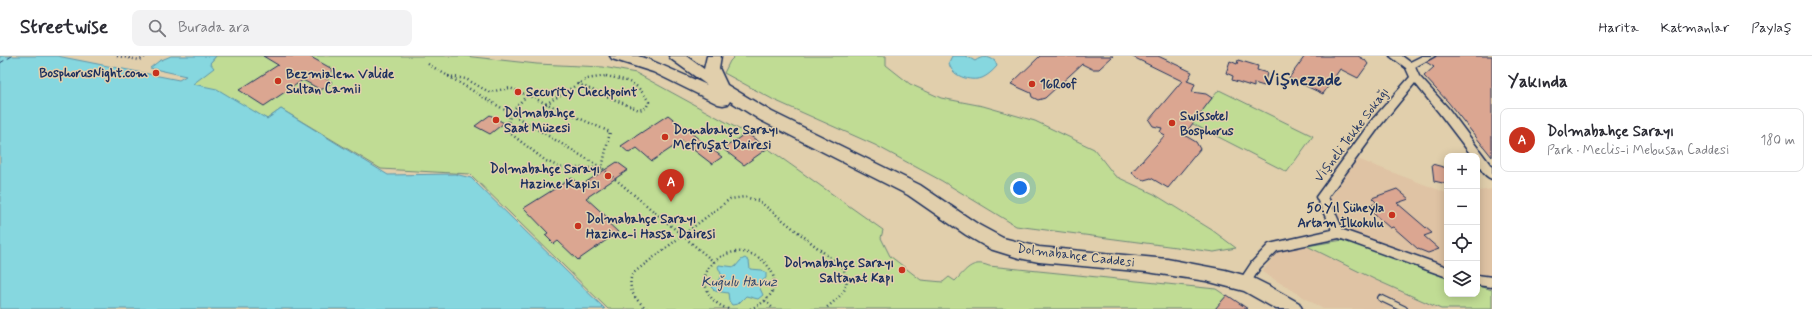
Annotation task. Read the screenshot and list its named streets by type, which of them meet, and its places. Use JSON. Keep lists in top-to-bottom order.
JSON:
{
  "streets": {
    "main road": ["Dolmabahçe Caddesi"],
    "street": ["Vişneli Tekke Sokağı"]
  },
  "districts": ["Vişnezade"],
  "water": ["Kuğulu Havuz"],
  "places": [
    "BosphorusNight.com",
    "Bezmialem Valide Sultan Camii",
    "16Roof",
    "Security Checkpoint",
    "Dolmabahçe Saat Müzesi",
    "Swissotel Bosphorus",
    "Domabahçe Sarayı Mefruşat Dairesi",
    "Dolmabahçe Sarayı Hazine Kapısı",
    "50.Yıl Süheyla Artam İlkokulu",
    "Dolmabahçe Sarayı Hazine-i Hassa Dairesi",
    "Dolmabahçe Sarayı Saltanat Kapı"
  ],
  "page": {
    "header": "Streetwise",
    "search": "Burada ara",
    "nav": ["Harita", "Katmanlar", "Paylaş"],
    "heading": "Yakında",
    "list": [
      {
        "mark": "A",
        "name": "Dolmabahçe Sarayı",
        "note": "Park · Meclis-i Mebusan Caddesi",
        "value": "180 m"
      }
    ],
    "map_buttons": ["+", "−"],
    "pins": "A"
  }
}
